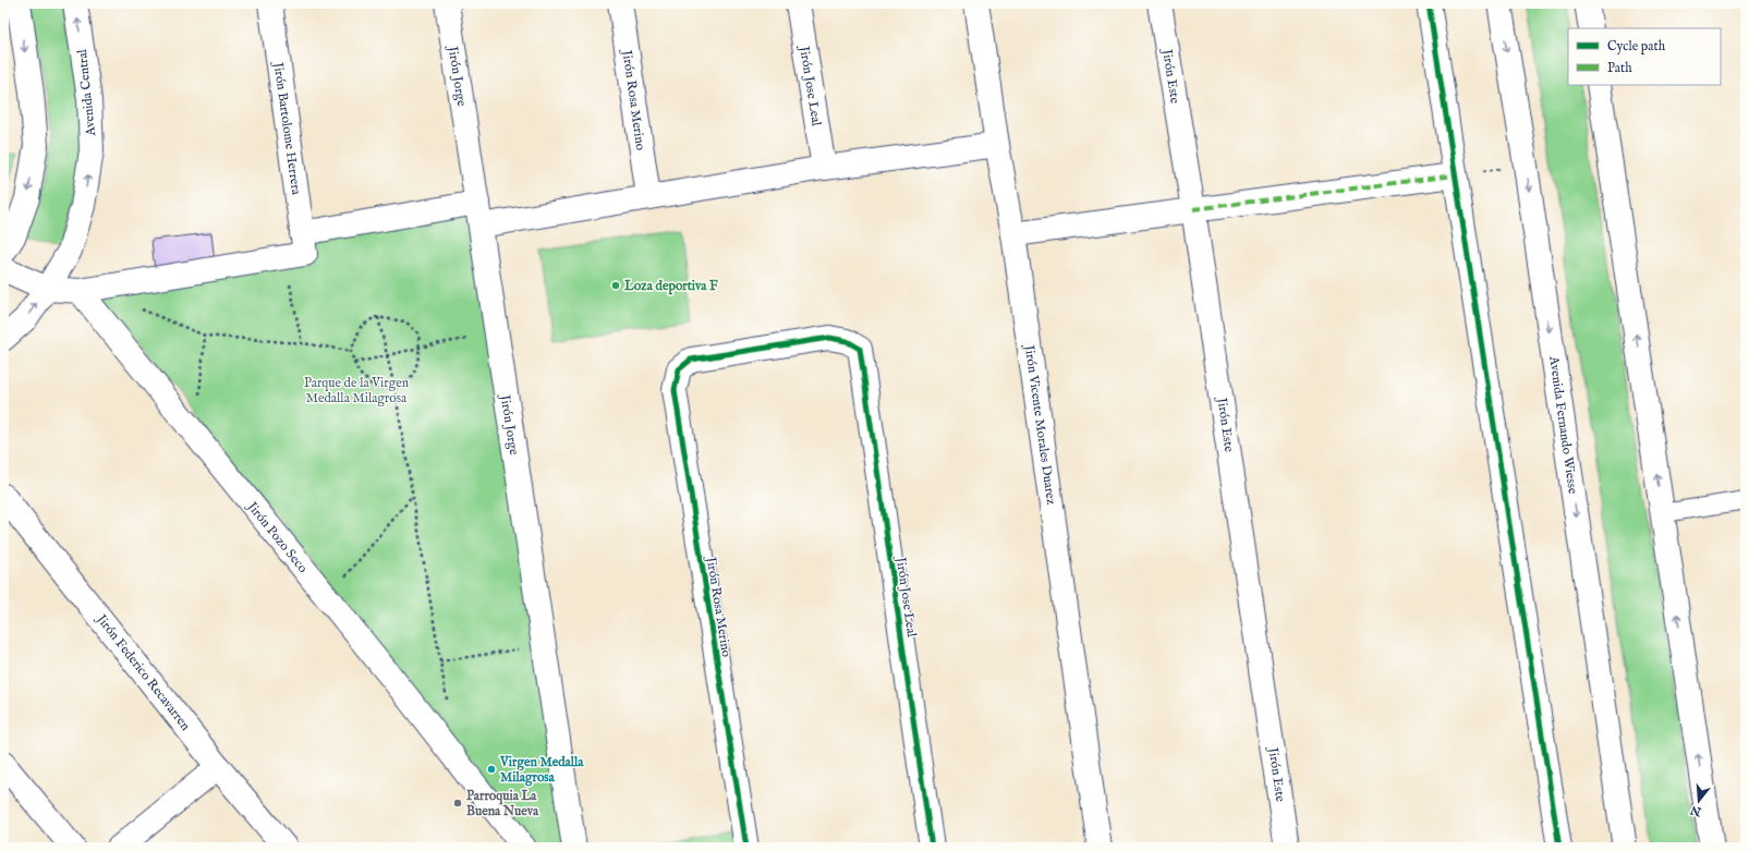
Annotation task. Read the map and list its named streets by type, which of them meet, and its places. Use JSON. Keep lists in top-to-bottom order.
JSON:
{
  "streets": {
    "street": [
      "Jirón Jorge",
      "Jirón Este",
      "Jirón Jose Leal",
      "Avenida Central",
      "Jirón Rosa Merino",
      "Jirón Bartolome Herrera",
      "Jirón Vicente Morales Duarez",
      "Avenida Fernando Wiesse",
      "Jirón Pozo Seco",
      "Jirón Federico Recavarren"
    ]
  },
  "crossings": [
    ["Jirón Jose Leal", "Jirón Rosa Merino"]
  ],
  "parks": ["Parque de la Virgen Medalla Milagrosa"],
  "places": ["Loza deportiva F", "Virgen Medalla Milagrosa", "Parroquia La Buena Nueva"],
  "legend": ["Cycle path", "Path"],
  "north": "bottom"
}
